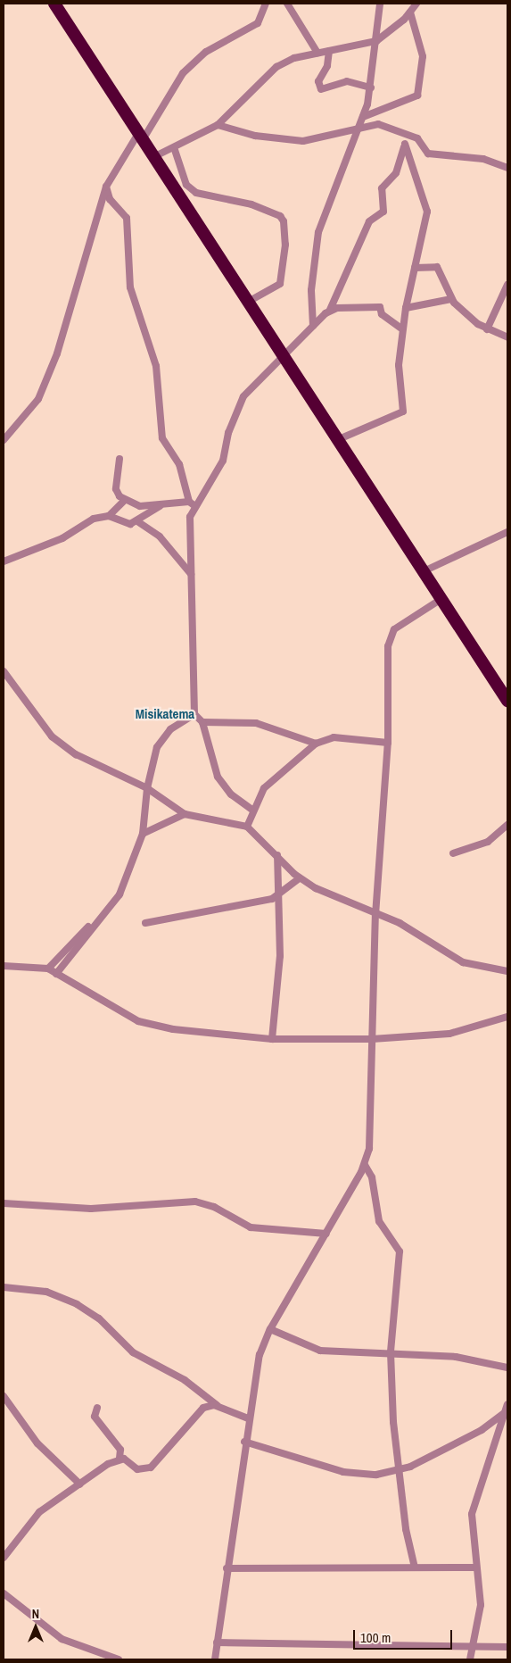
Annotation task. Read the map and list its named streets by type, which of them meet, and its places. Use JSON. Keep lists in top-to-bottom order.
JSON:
{
  "districts": ["Misikatema"],
  "scale_bar": "100 m",
  "north": "top"
}
